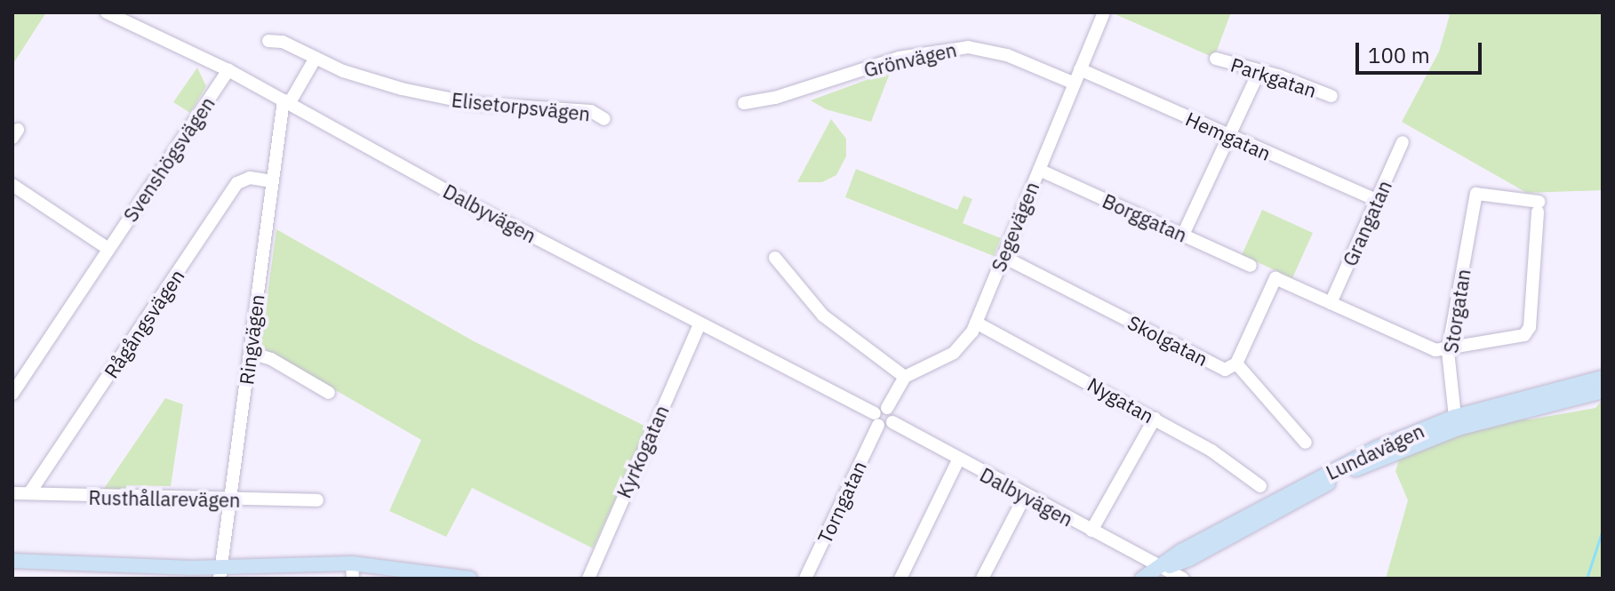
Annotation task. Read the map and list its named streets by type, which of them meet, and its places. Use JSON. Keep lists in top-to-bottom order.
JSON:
{
  "streets": {
    "main road": ["Lundavägen"],
    "street": [
      "Grönvägen",
      "Parkgatan",
      "Elisetorpsvägen",
      "Hemgatan",
      "Svenshögsvägen",
      "Dalbyvägen",
      "Borggatan",
      "Grangatan",
      "Segevägen",
      "Storgatan",
      "Rågångsvägen",
      "Ringvägen",
      "Skolgatan",
      "Nygatan",
      "Kyrkogatan",
      "Rusthållarevägen",
      "Torngatan"
    ]
  },
  "crossings": [
    ["Grönvägen", "Segevägen"],
    ["Hemgatan", "Grangatan"],
    ["Hemgatan", "Segevägen"],
    ["Svenshögsvägen", "Dalbyvägen"],
    ["Dalbyvägen", "Ringvägen"],
    ["Dalbyvägen", "Kyrkogatan"],
    ["Dalbyvägen", "Lundavägen"],
    ["Dalbyvägen", "Torngatan"],
    ["Borggatan", "Segevägen"],
    ["Segevägen", "Skolgatan"],
    ["Segevägen", "Nygatan"],
    ["Storgatan", "Lundavägen"],
    ["Rågångsvägen", "Ringvägen"],
    ["Rågångsvägen", "Rusthållarevägen"],
    ["Ringvägen", "Rusthållarevägen"]
  ],
  "scale_bar": "100 m"
}
